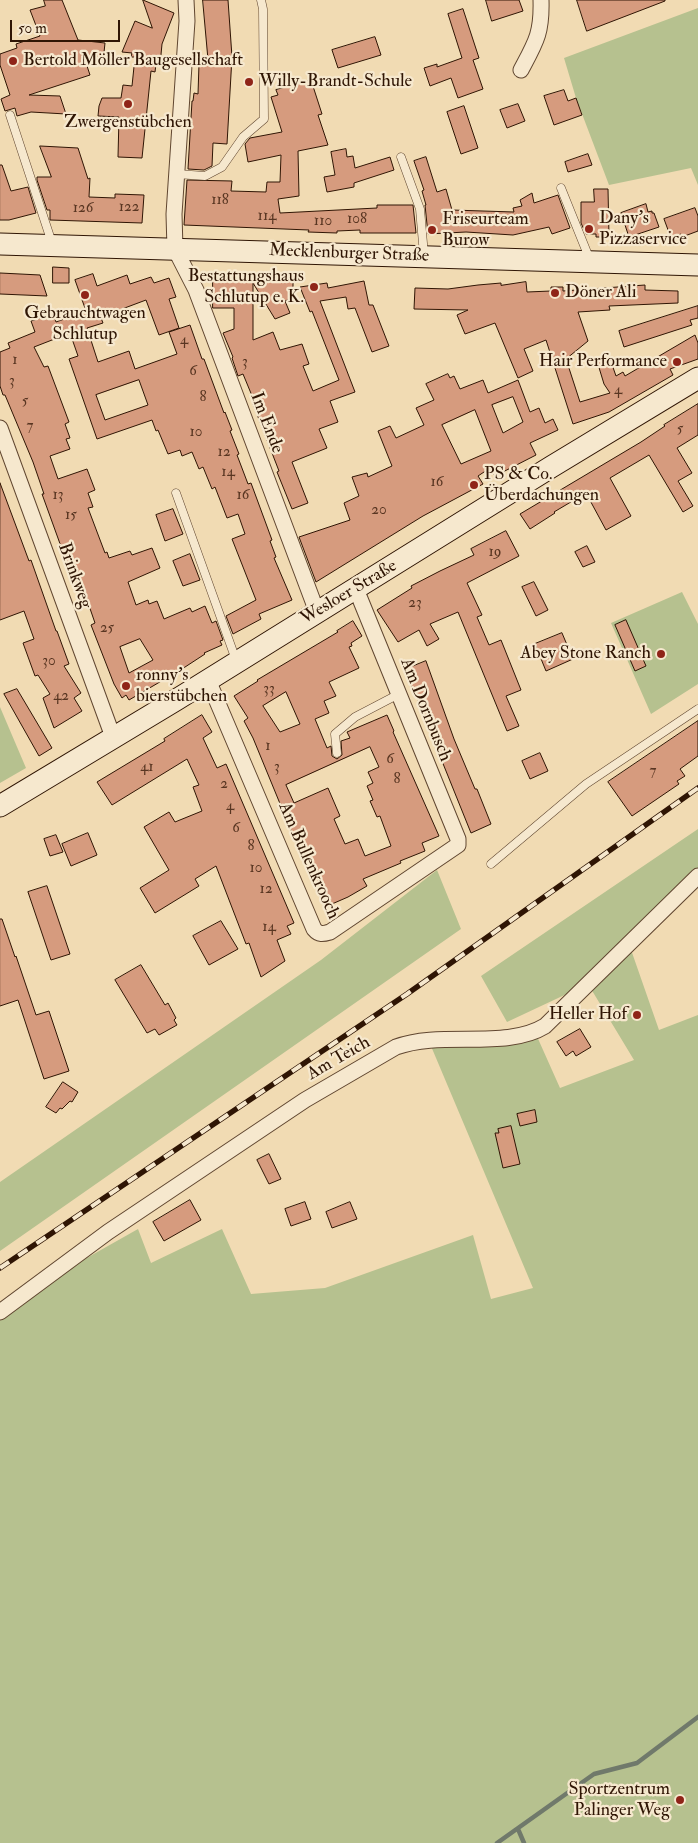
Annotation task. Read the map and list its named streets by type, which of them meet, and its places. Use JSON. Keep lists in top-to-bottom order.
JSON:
{
  "streets": {
    "street": [
      "Mecklenburger Straße",
      "Im Ende",
      "Brinkweg",
      "Wesloer Straße",
      "Am Dornbusch",
      "Am Bullenkrooch",
      "Am Teich"
    ]
  },
  "crossings": [
    ["Mecklenburger Straße", "Im Ende"],
    ["Im Ende", "Wesloer Straße"],
    ["Brinkweg", "Wesloer Straße"],
    ["Wesloer Straße", "Am Dornbusch"],
    ["Wesloer Straße", "Am Bullenkrooch"],
    ["Am Dornbusch", "Am Bullenkrooch"]
  ],
  "places": [
    "Bertold Möller Baugesellschaft",
    "Willy-Brandt-Schule",
    "Zwergenstübchen",
    "Dany's Pizzaservice",
    "Friseurteam Burow",
    "Bestattungshaus Schlutup e. K.",
    "Döner Ali",
    "Gebrauchtwagen Schlutup",
    "Hair Performance",
    "PS & Co. Überdachungen",
    "Abey Stone Ranch",
    "ronny's bierstübchen",
    "Heller Hof",
    "Sportzentrum Palinger Weg"
  ],
  "house_numbers": [
    "118",
    "122",
    "126",
    "114",
    "108",
    "110",
    "4",
    "1",
    "3",
    "6",
    "3",
    "4",
    "8",
    "5",
    "7",
    "5",
    "10",
    "12",
    "14",
    "16",
    "13",
    "16",
    "20",
    "15",
    "19",
    "23",
    "25",
    "30",
    "33",
    "42",
    "1",
    "6",
    "41",
    "3",
    "7",
    "8",
    "2",
    "4",
    "6",
    "8",
    "10",
    "12",
    "14"
  ],
  "scale_bar": "50 m"
}
